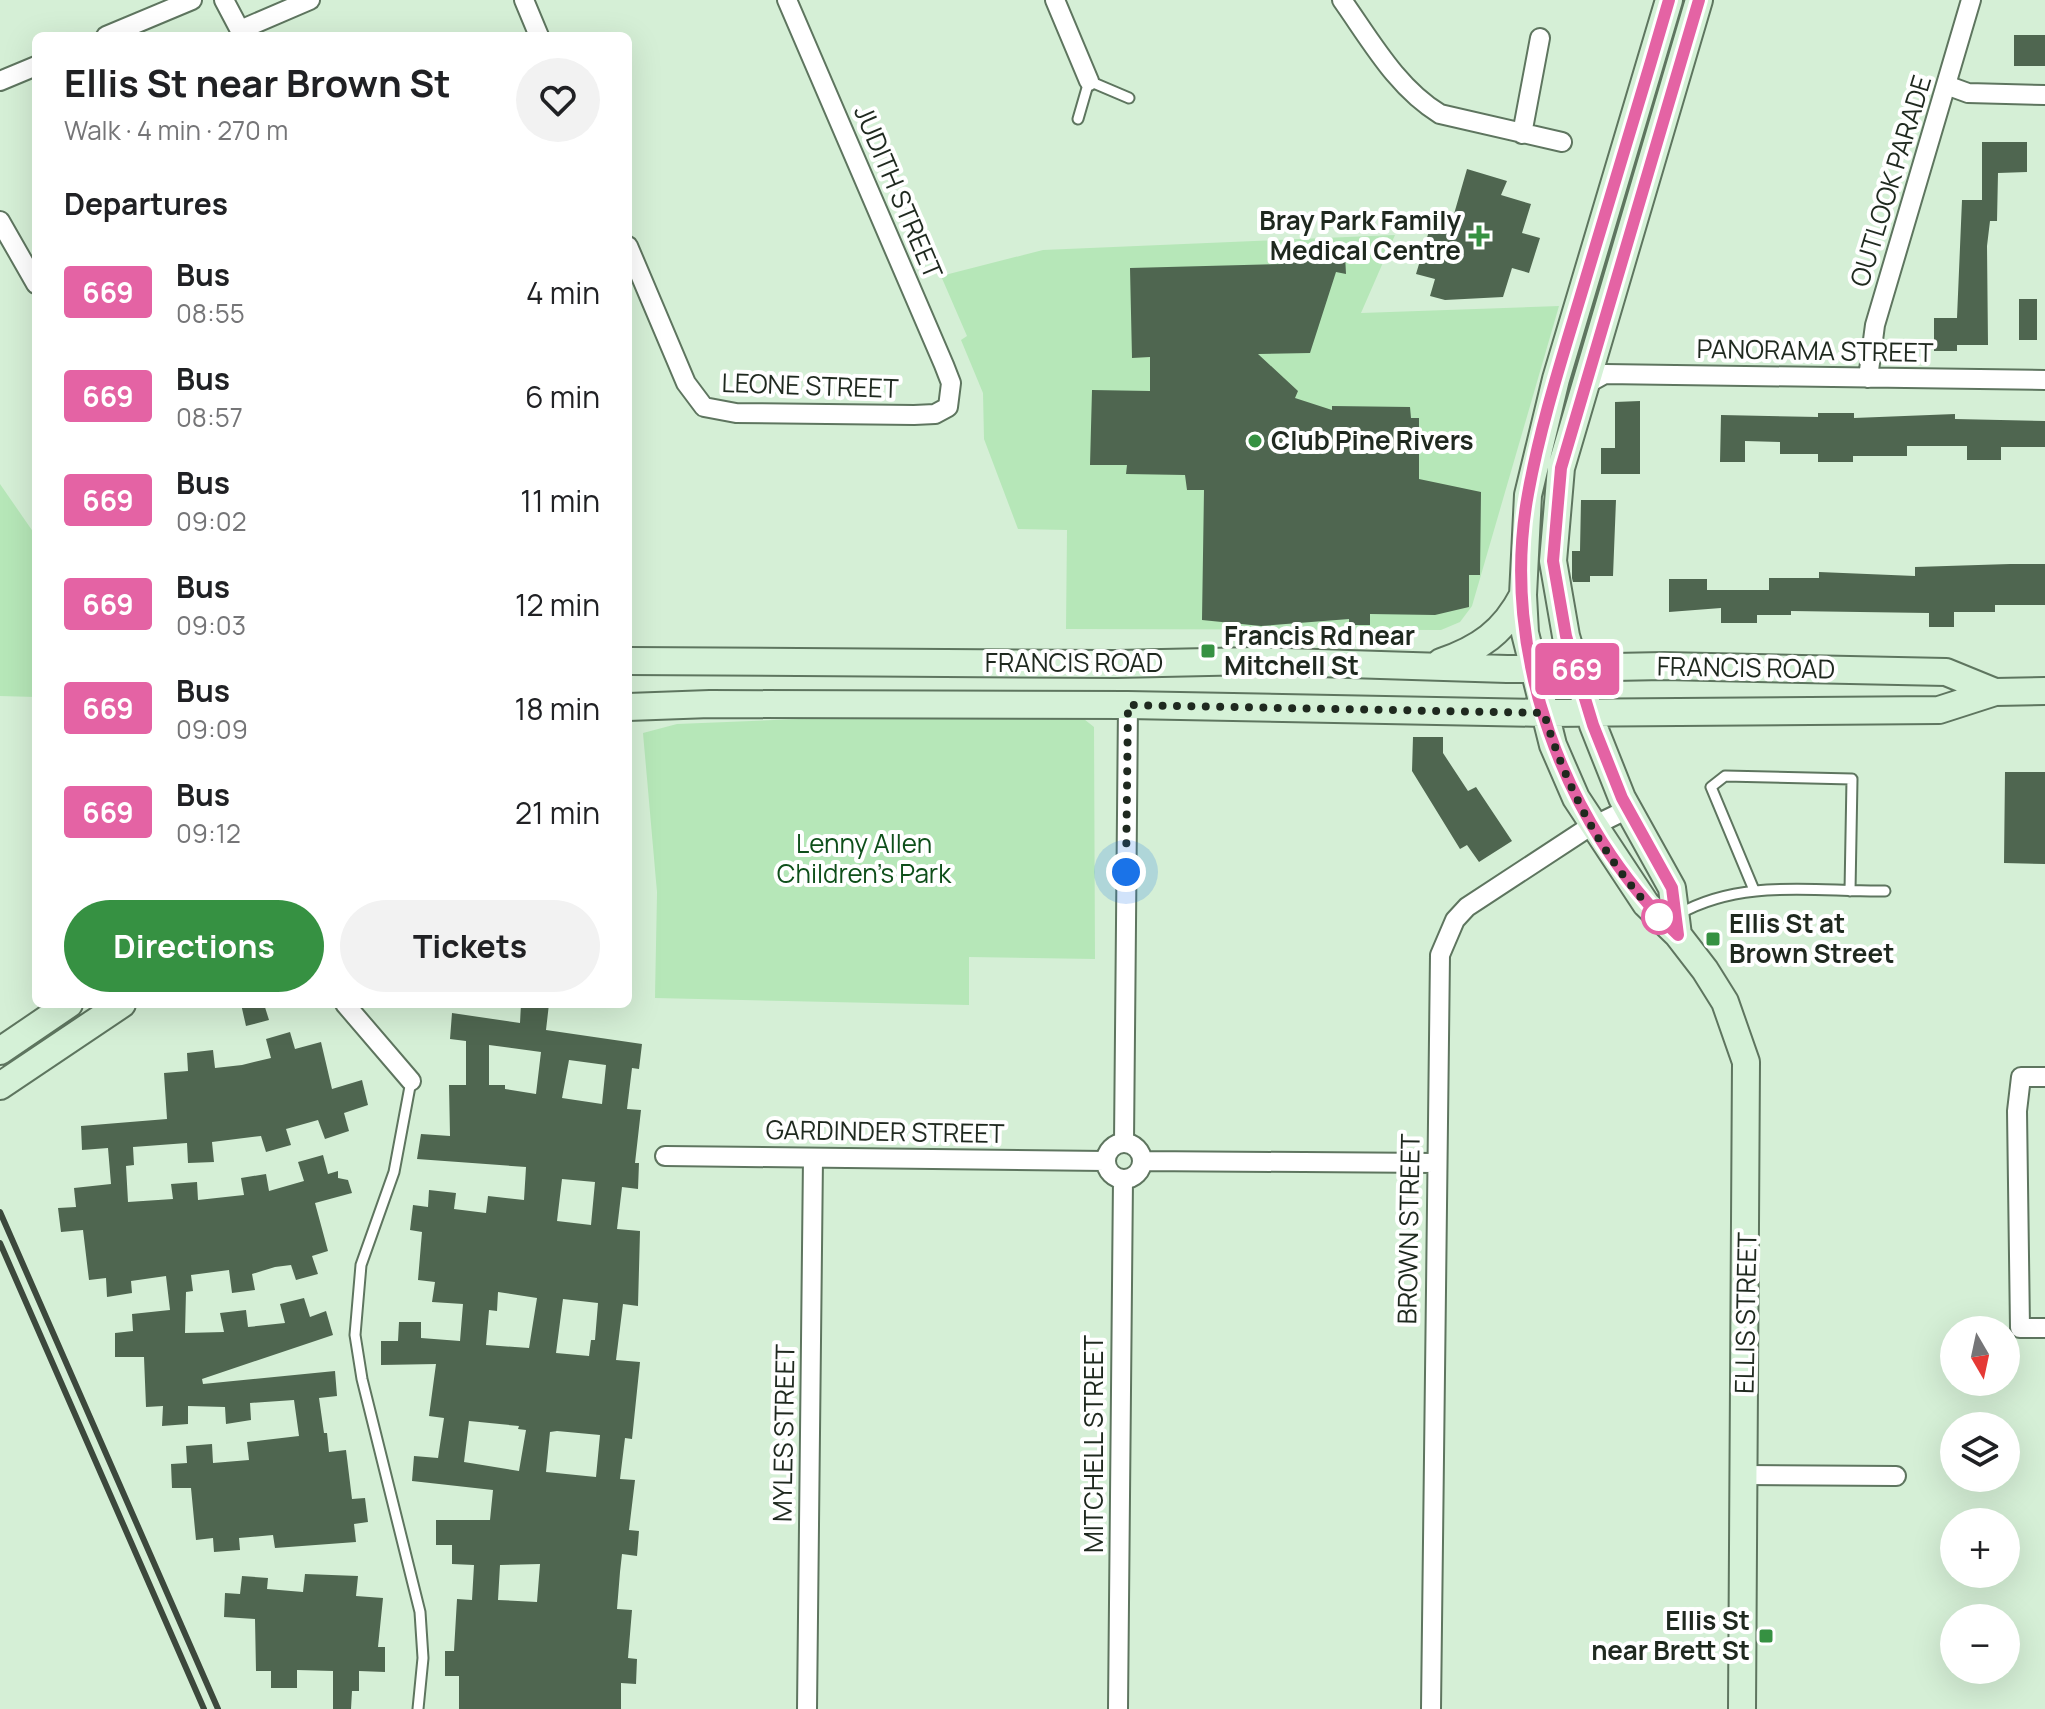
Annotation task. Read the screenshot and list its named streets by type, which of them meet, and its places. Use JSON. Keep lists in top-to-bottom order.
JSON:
{
  "streets": {
    "main road": ["FRANCIS ROAD", "ELLIS STREET"],
    "street": [
      "OUTLOOK PARADE",
      "JUDITH STREET",
      "PANORAMA STREET",
      "LEONE STREET",
      "GARDINDER STREET",
      "BROWN STREET",
      "MYLES STREET",
      "MITCHELL STREET"
    ]
  },
  "crossings": [
    ["OUTLOOK PARADE", "PANORAMA STREET"],
    ["JUDITH STREET", "LEONE STREET"],
    ["PANORAMA STREET", "ELLIS STREET"],
    ["FRANCIS ROAD", "ELLIS STREET"],
    ["GARDINDER STREET", "MYLES STREET"],
    ["GARDINDER STREET", "MITCHELL STREET"],
    ["BROWN STREET", "ELLIS STREET"]
  ],
  "parks": ["Lenny Allen Children's Park"],
  "places": {
    "health": ["Bray Park Family Medical Centre"],
    "other": ["Club Pine Rivers"],
    "transit": ["Francis Rd near Mitchell St", "Ellis St at Brown Street", "Ellis St near Brett St"]
  },
  "lines": ["bus line 669"],
  "north": "bottom",
  "page": {
    "on_map": "669",
    "heading": [
      ["Ellis St near Brown St", "Walk · 4 min · 270 m"],
      "Departures"
    ],
    "list": [
      {
        "mark": "669",
        "name": "Bus",
        "note": "08:55",
        "value": "4 min"
      },
      {
        "mark": "669",
        "name": "Bus",
        "note": "08:57",
        "value": "6 min"
      },
      {
        "mark": "669",
        "name": "Bus",
        "note": "09:02",
        "value": "11 min"
      },
      {
        "mark": "669",
        "name": "Bus",
        "note": "09:03",
        "value": "12 min"
      },
      {
        "mark": "669",
        "name": "Bus",
        "note": "09:09",
        "value": "18 min"
      },
      {
        "mark": "669",
        "name": "Bus",
        "note": "09:12",
        "value": "21 min"
      }
    ],
    "buttons": ["Directions", "Tickets"],
    "map_buttons": ["+", "−"]
  }
}
